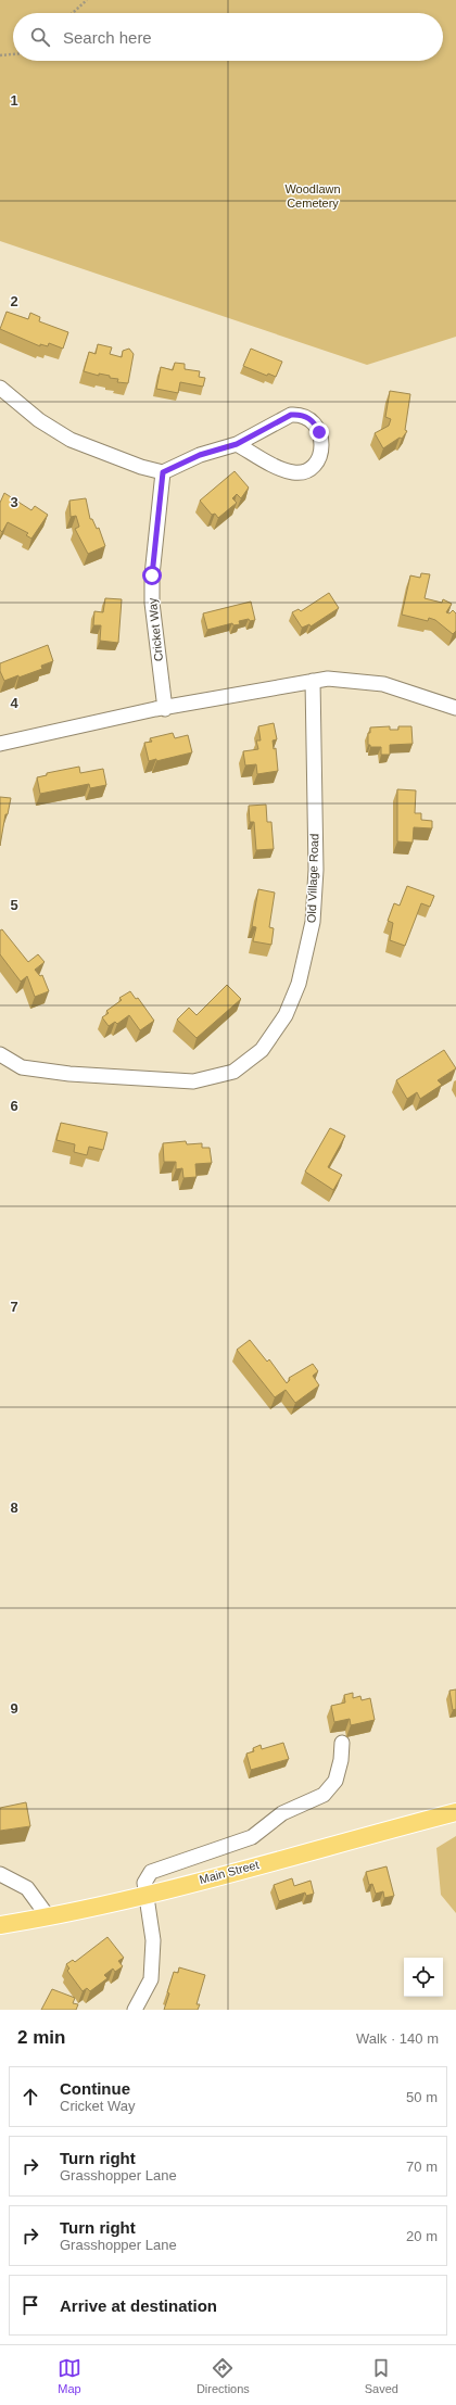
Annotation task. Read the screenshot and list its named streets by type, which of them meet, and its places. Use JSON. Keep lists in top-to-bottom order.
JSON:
{
  "streets": {
    "main road": ["Main Street"],
    "street": ["Cricket Way", "Old Village Road"]
  },
  "parks": ["Woodlawn Cemetery"],
  "page": {
    "search": "Search here",
    "heading": ["2 min", "Walk · 140 m"],
    "list": [
      ["Continue", "Cricket Way", "50 m"],
      ["Turn right", "Grasshopper Lane", "70 m"],
      ["Turn right", "Grasshopper Lane", "20 m"],
      "Arrive at destination"
    ],
    "nav": ["Map", "Directions", "Saved"]
  },
  "grid": {
    "rows": [
      "1",
      "2",
      "3",
      "4",
      "5",
      "6",
      "7",
      "8",
      "9"
    ]
  }
}
